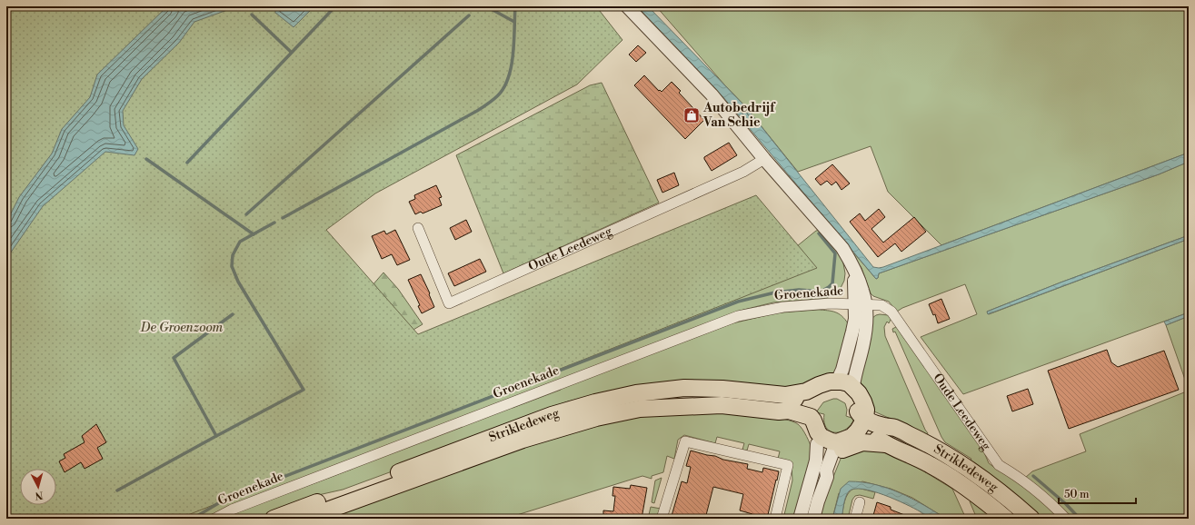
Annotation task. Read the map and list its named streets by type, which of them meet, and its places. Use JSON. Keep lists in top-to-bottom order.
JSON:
{
  "streets": {
    "main road": ["Strikledeweg"],
    "street": ["Oude Leedeweg", "Groenekade"]
  },
  "crossings": [
    ["Oude Leedeweg", "Groenekade"]
  ],
  "parks": ["De Groenzoom"],
  "places": {
    "shop": ["Autobedrijf Van Schie"]
  },
  "scale_bar": "50 m",
  "north": "bottom"
}
